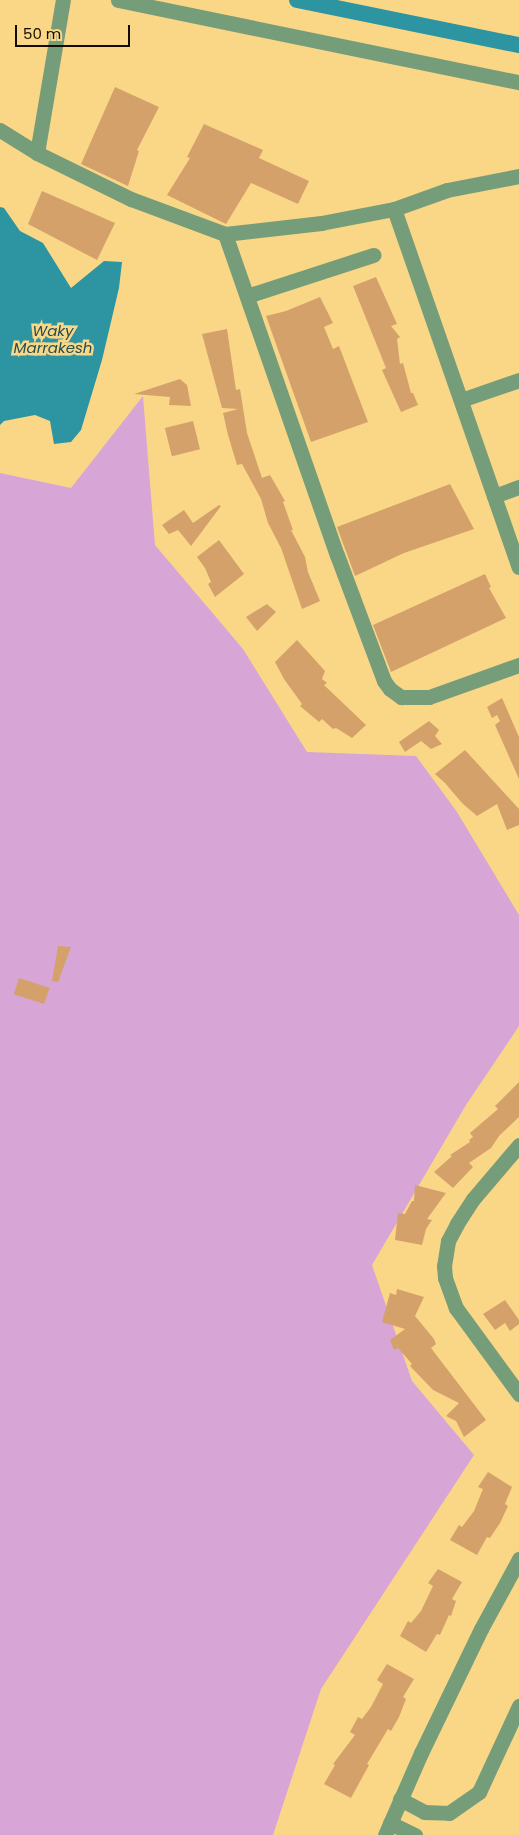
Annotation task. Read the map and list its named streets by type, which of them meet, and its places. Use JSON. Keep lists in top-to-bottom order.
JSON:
{
  "water": ["Waky Marrakesh"],
  "scale_bar": "50 m"
}
